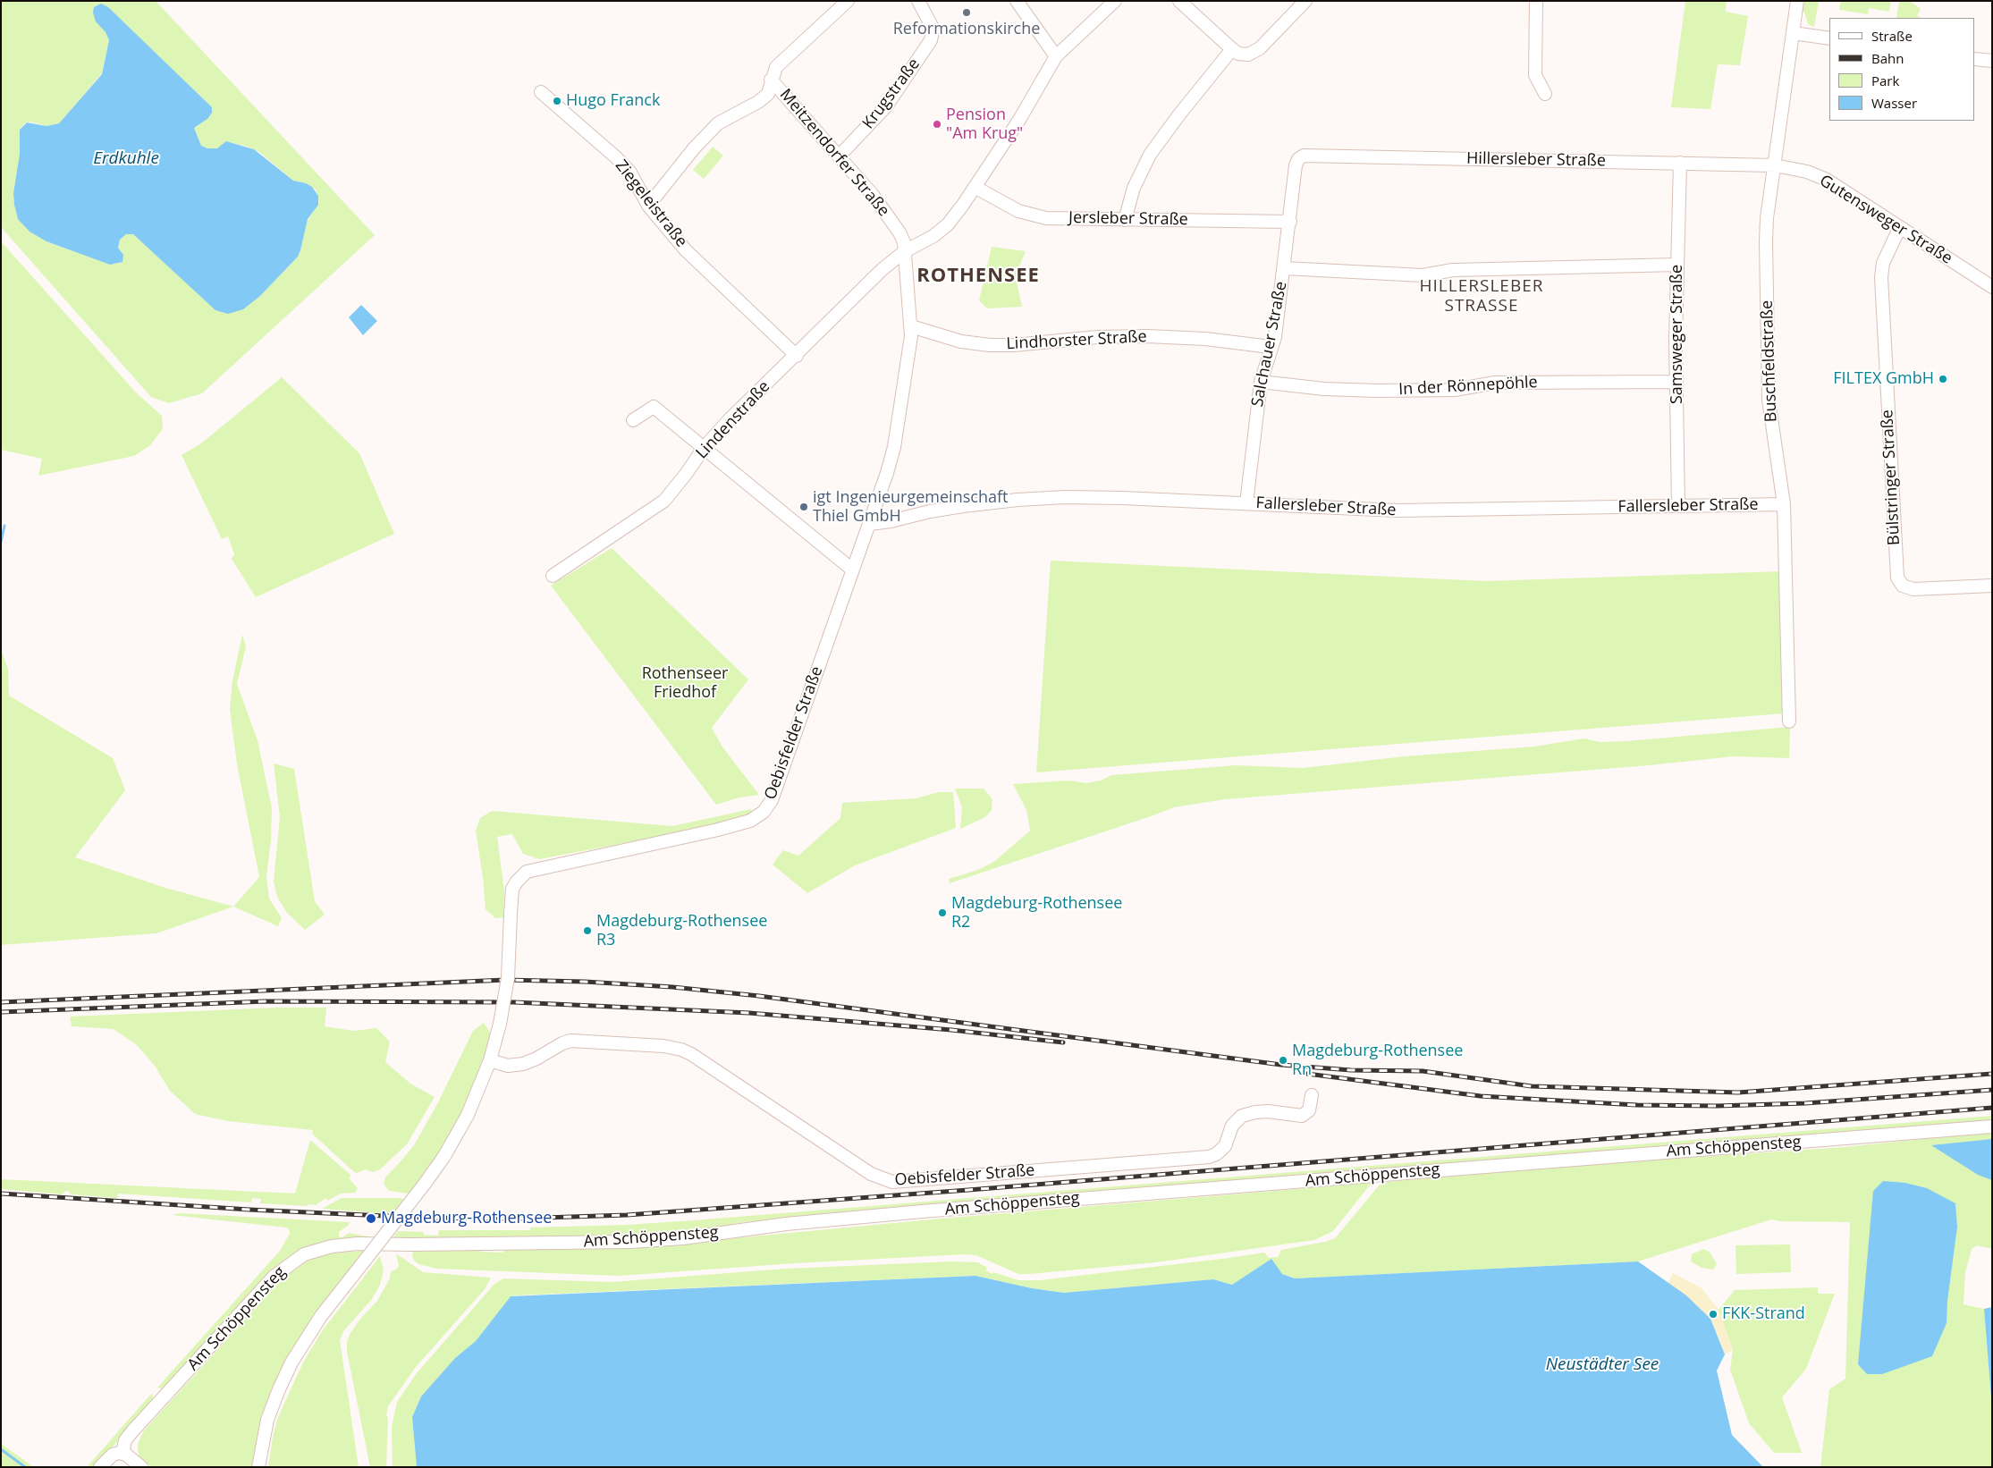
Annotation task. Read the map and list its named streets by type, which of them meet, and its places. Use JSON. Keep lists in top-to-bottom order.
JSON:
{
  "streets": {
    "street": [
      "Krugstraße",
      "Meitzendorfer Straße",
      "Hillersleber Straße",
      "Ziegeleistraße",
      "Jersleber Straße",
      "Gutensweger Straße",
      "Samsweger Straße",
      "Lindhorster Straße",
      "Salchauer Straße",
      "Buschfeldstraße",
      "In der Rönnepöhle",
      "Lindenstraße",
      "Bülstringer Straße",
      "Fallersleber Straße",
      "Oebisfelder Straße",
      "Am Schöppensteg"
    ]
  },
  "crossings": [
    ["Krugstraße", "Meitzendorfer Straße"],
    ["Meitzendorfer Straße", "Lindenstraße"],
    ["Meitzendorfer Straße", "Oebisfelder Straße"],
    ["Hillersleber Straße", "Gutensweger Straße"],
    ["Hillersleber Straße", "Samsweger Straße"],
    ["Hillersleber Straße", "Salchauer Straße"],
    ["Hillersleber Straße", "Buschfeldstraße"],
    ["Ziegeleistraße", "Lindenstraße"],
    ["Jersleber Straße", "Salchauer Straße"],
    ["Jersleber Straße", "Lindenstraße"],
    ["Gutensweger Straße", "Buschfeldstraße"],
    ["Gutensweger Straße", "Bülstringer Straße"],
    ["Samsweger Straße", "In der Rönnepöhle"],
    ["Samsweger Straße", "Fallersleber Straße"],
    ["Lindhorster Straße", "Salchauer Straße"],
    ["Lindhorster Straße", "Oebisfelder Straße"],
    ["Salchauer Straße", "In der Rönnepöhle"],
    ["Salchauer Straße", "Fallersleber Straße"],
    ["Buschfeldstraße", "Fallersleber Straße"],
    ["Lindenstraße", "Oebisfelder Straße"],
    ["Fallersleber Straße", "Oebisfelder Straße"]
  ],
  "districts": ["ROTHENSEE", "HILLERSLEBER STRASSE"],
  "water": ["Erdkuhle", "Neustädter See"],
  "parks": ["Rothenseer Friedhof"],
  "places": [
    "Reformationskirche",
    "Hugo Franck",
    "Pension \"Am Krug\"",
    "FILTEX GmbH",
    "igt Ingenieurgemeinschaft Thiel GmbH",
    "Magdeburg-Rothensee R2",
    "Magdeburg-Rothensee R3",
    "Magdeburg-Rothensee Rn",
    "Magdeburg-Rothensee",
    "FKK-Strand"
  ],
  "legend": [
    "Straße",
    "Bahn",
    "Park",
    "Wasser"
  ]
}
